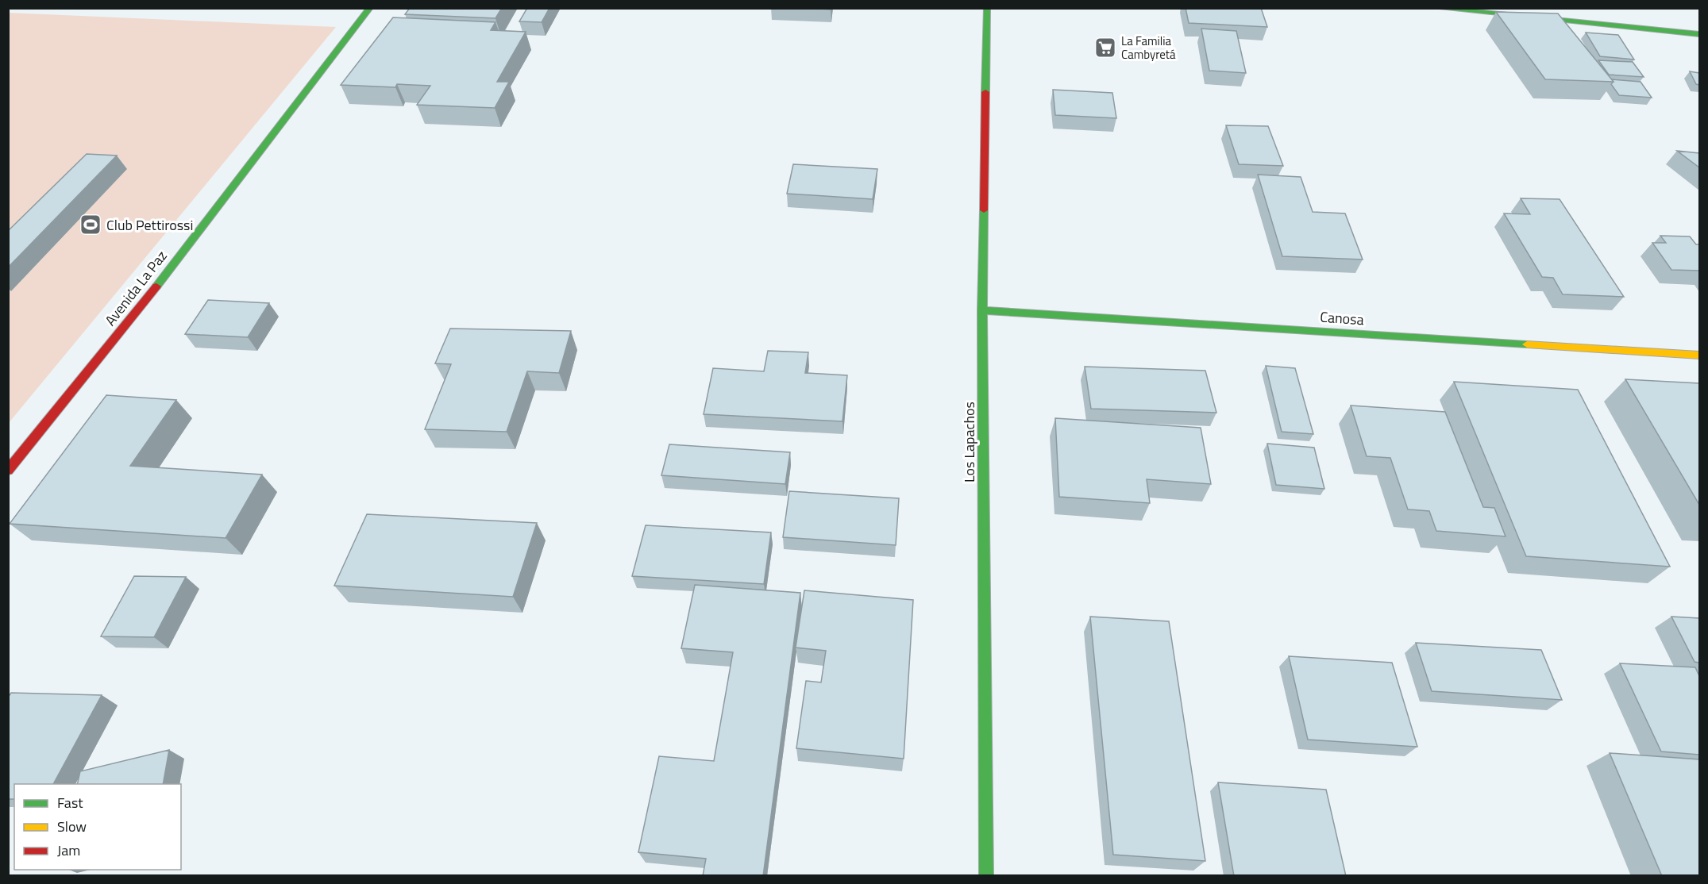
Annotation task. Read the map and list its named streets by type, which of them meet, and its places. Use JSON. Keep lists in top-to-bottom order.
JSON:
{
  "streets": {
    "street": ["Avenida La Paz", "Canosa", "Los Lapachos"]
  },
  "crossings": [
    ["Canosa", "Los Lapachos"]
  ],
  "places": {
    "supermarket": ["La Familia Cambyretá"],
    "sports": ["Club Pettirossi"]
  },
  "legend": ["Fast", "Slow", "Jam"]
}
